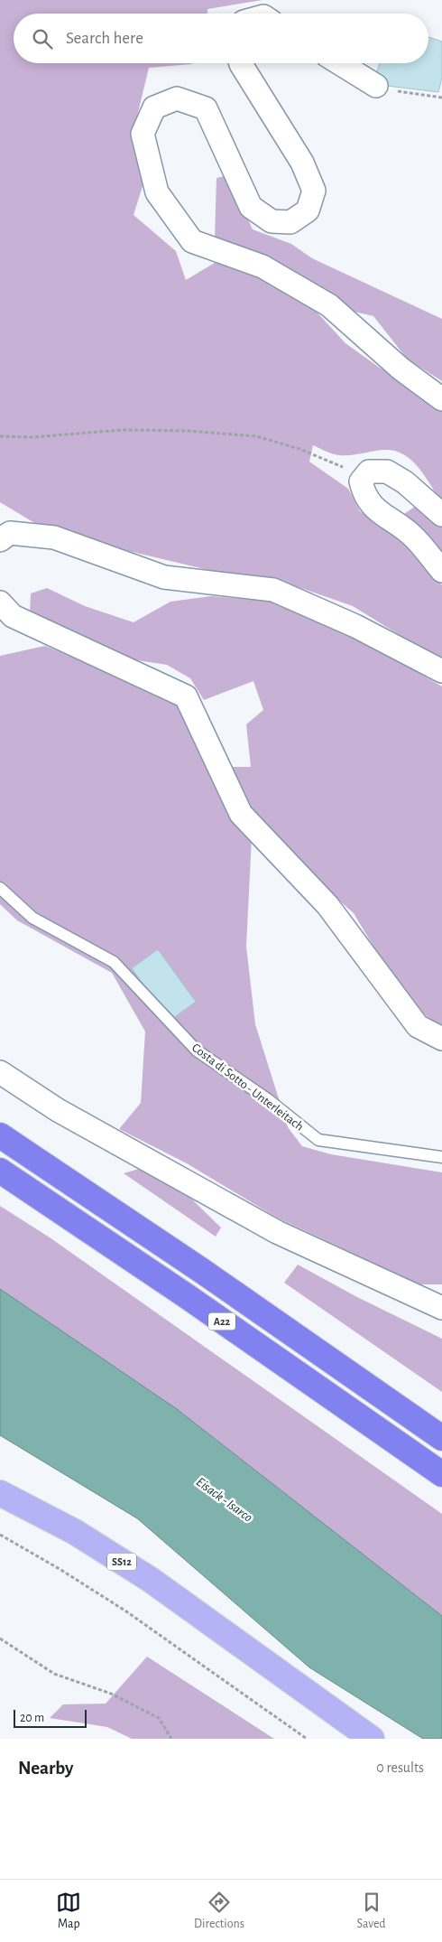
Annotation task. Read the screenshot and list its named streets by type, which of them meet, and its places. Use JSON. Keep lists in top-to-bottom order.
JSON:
{
  "streets": {
    "highway": ["A22"],
    "main road": ["SS12"],
    "lane": ["Costa di Sotto - Unterleitach"]
  },
  "water": ["Eisack - Isarco"],
  "scale_bar": "20 m",
  "page": {
    "search": "Search here",
    "scale": "20 m",
    "heading": ["Nearby", "0 results"],
    "nav": ["Map", "Directions", "Saved"]
  }
}
